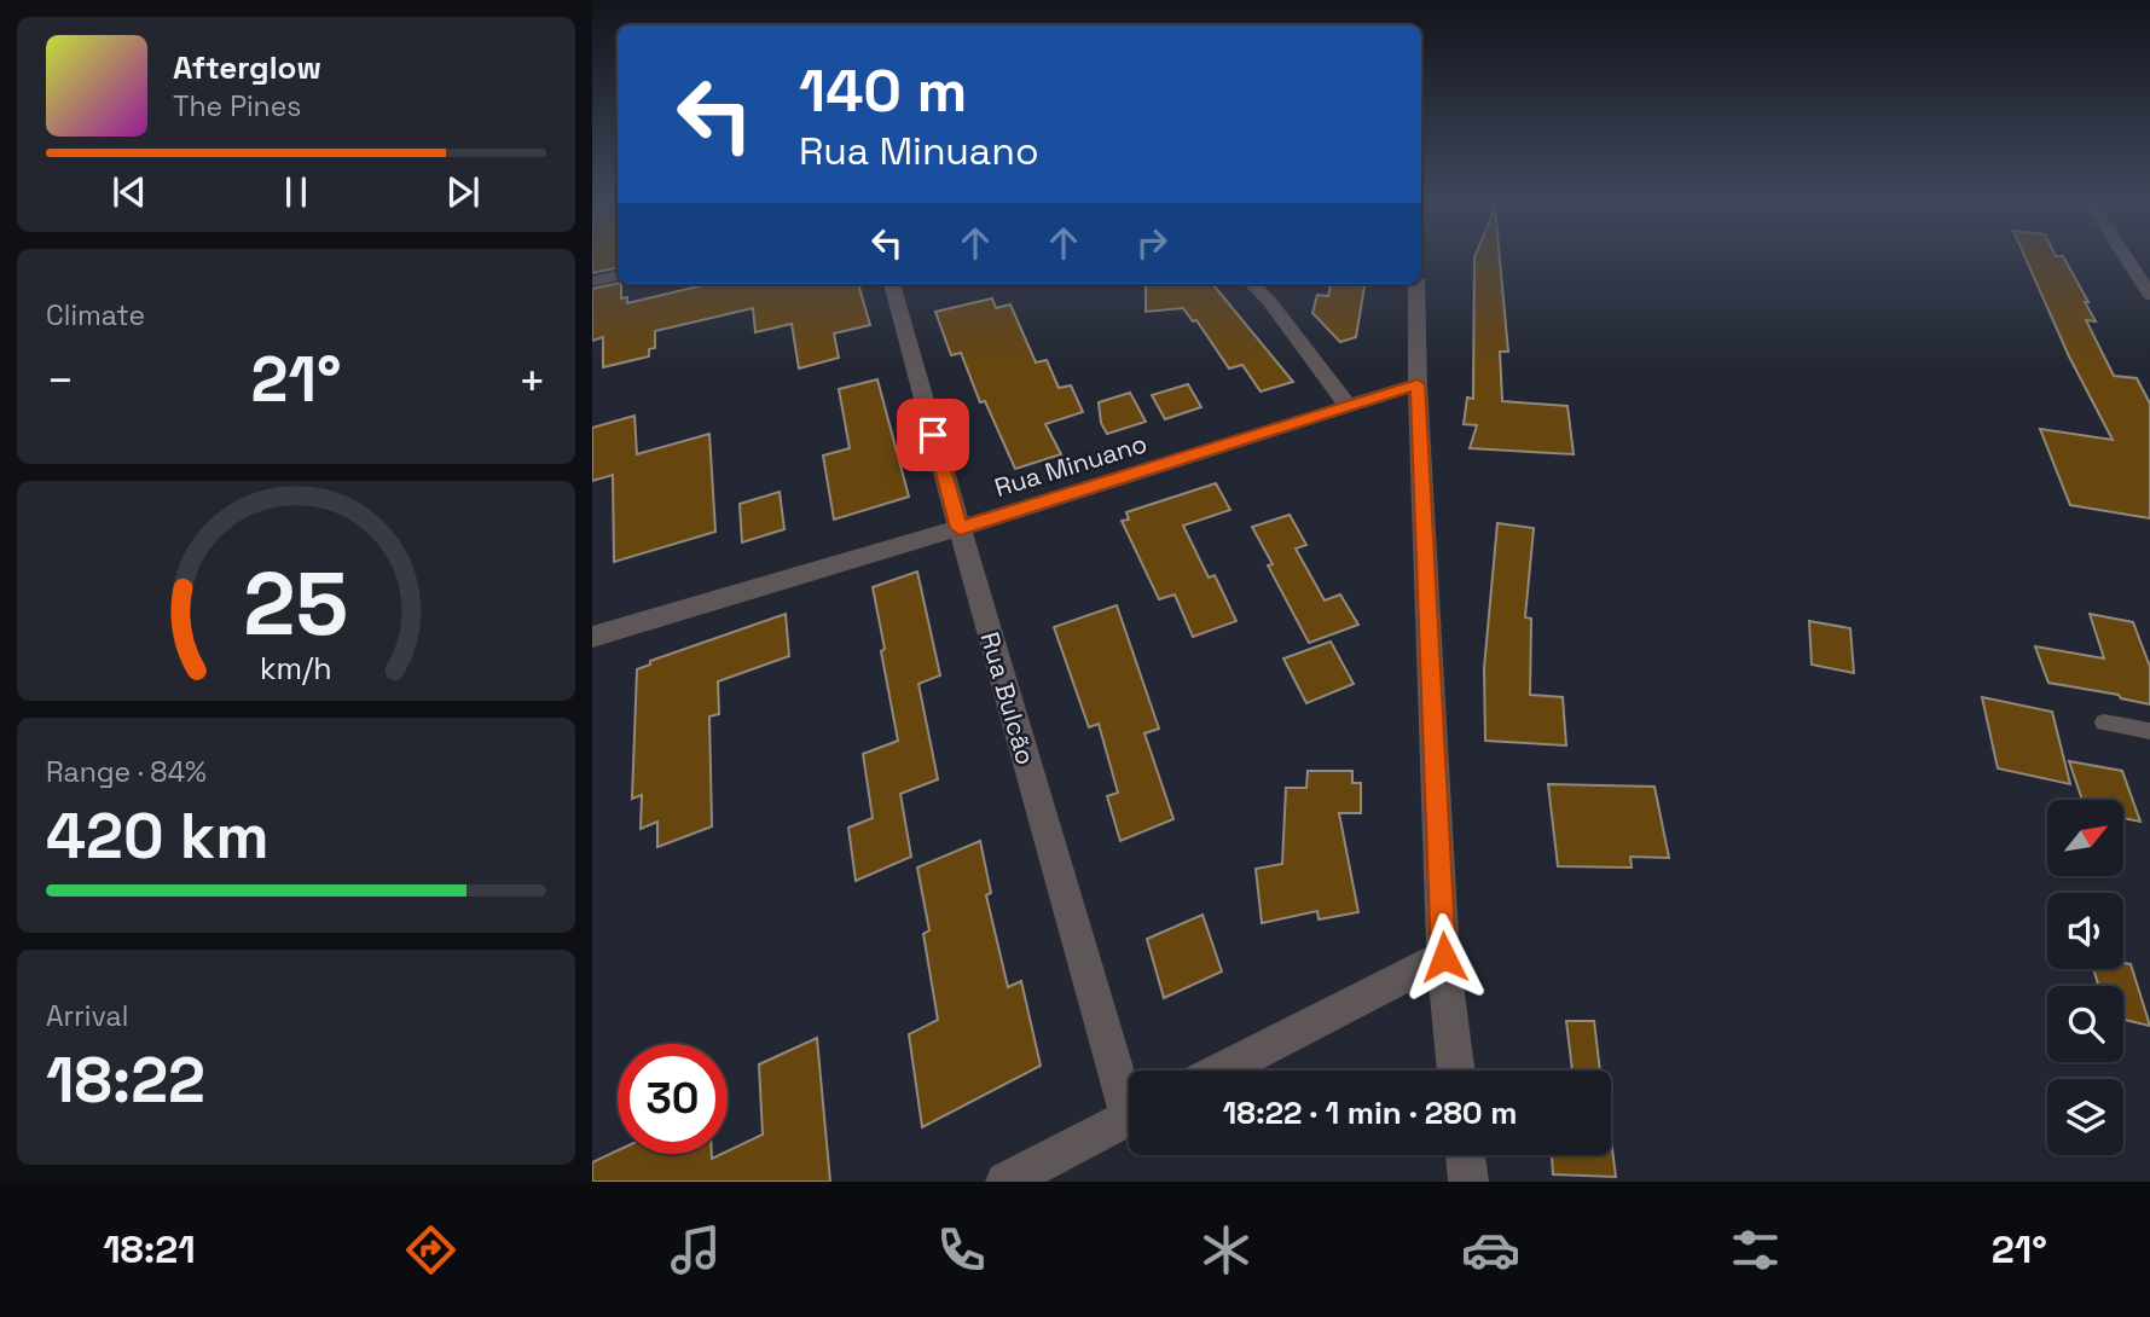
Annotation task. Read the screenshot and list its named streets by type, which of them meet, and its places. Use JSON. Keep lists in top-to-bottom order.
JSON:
{
  "streets": {
    "street": ["Rua Minuano", "Rua Bulcão"]
  },
  "crossings": [
    ["Rua Minuano", "Rua Bulcão"]
  ],
  "north": "top right",
  "page": {
    "turn": ["140 m", "Rua Minuano"],
    "song": ["Afterglow", "The Pines"],
    "tile": [
      "Climate",
      ["Range · 84%", "420 km"],
      ["Arrival", "18:22"]
    ],
    "heat": ["−", "21°", "+"],
    "limit": "30",
    "trip": "18:22 · 1 min · 280 m",
    "tabs": ["18:21", "21°"],
    "gauge": ["25", "km/h"]
  }
}
